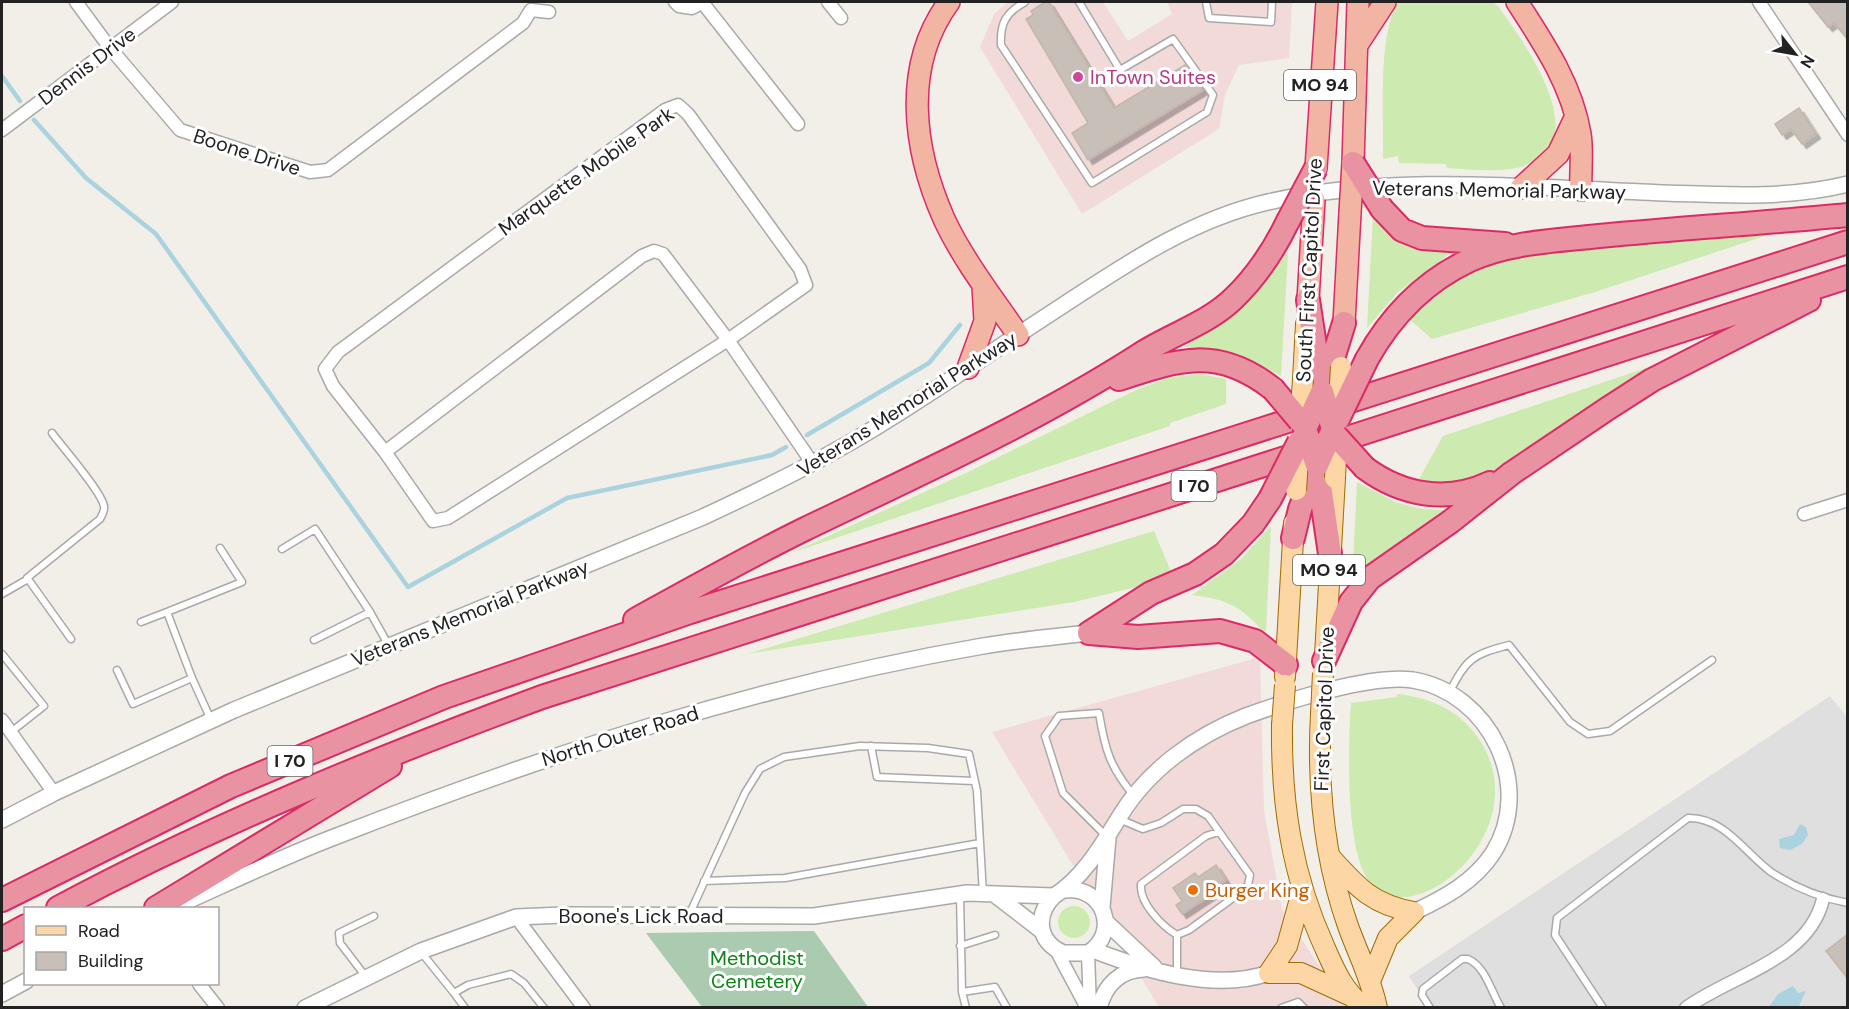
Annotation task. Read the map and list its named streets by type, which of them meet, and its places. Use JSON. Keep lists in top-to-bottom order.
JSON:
{
  "streets": {
    "highway": ["MO 94", "South First Capitol Drive", "I 70"],
    "main road": ["First Capitol Drive"],
    "street": [
      "Dennis Drive",
      "Boone Drive",
      "Marquette Mobile Park",
      "Veterans Memorial Parkway",
      "North Outer Road",
      "Boone's Lick Road"
    ]
  },
  "crossings": [
    ["Dennis Drive", "Boone Drive"]
  ],
  "parks": ["Methodist Cemetery"],
  "places": ["InTown Suites", "Burger King"],
  "legend": ["Road", "Building"],
  "north": "bottom right"
}
